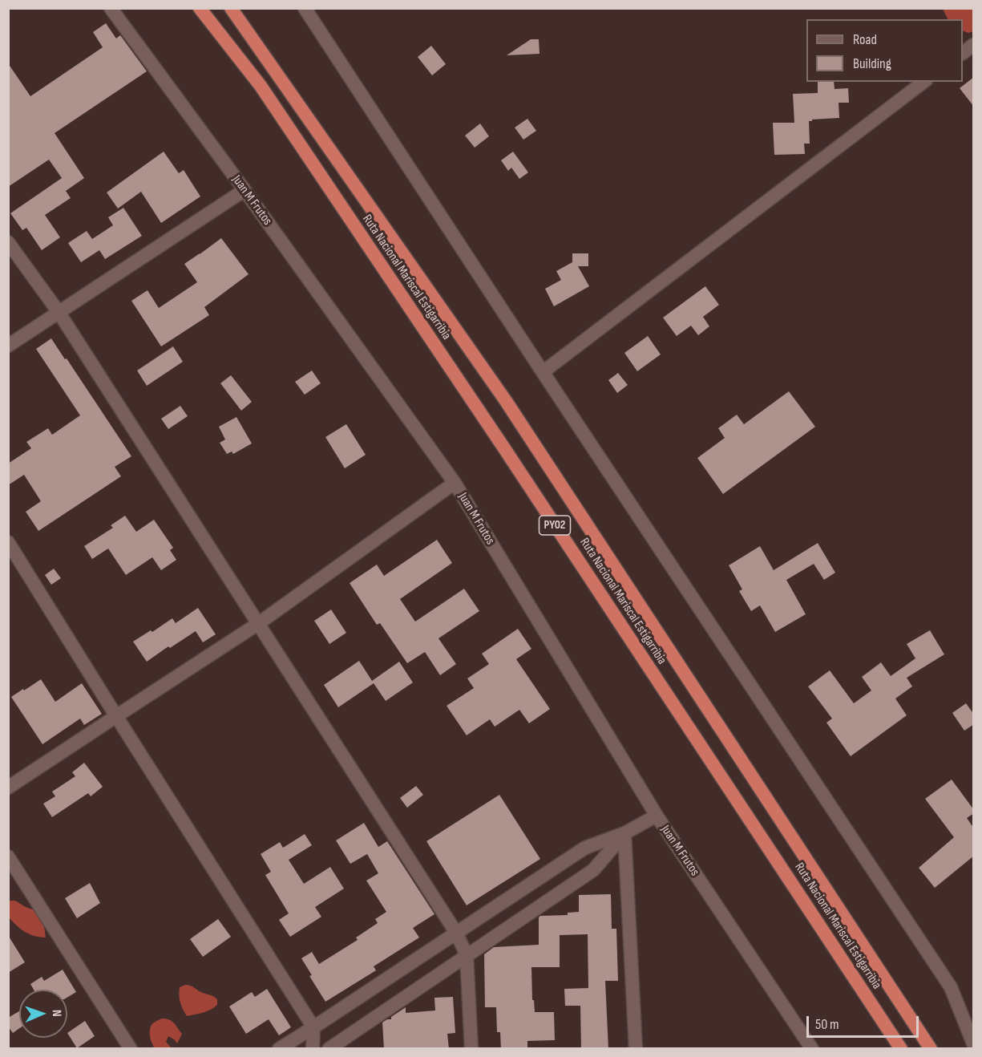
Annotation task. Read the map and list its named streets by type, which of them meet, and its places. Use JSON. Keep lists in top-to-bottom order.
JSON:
{
  "streets": {
    "highway": ["Ruta Nacional Mariscal Estigarribia", "PY02"],
    "street": ["Juan M Frutos"]
  },
  "legend": ["Road", "Building"],
  "scale_bar": "50 m",
  "north": "right"
}
